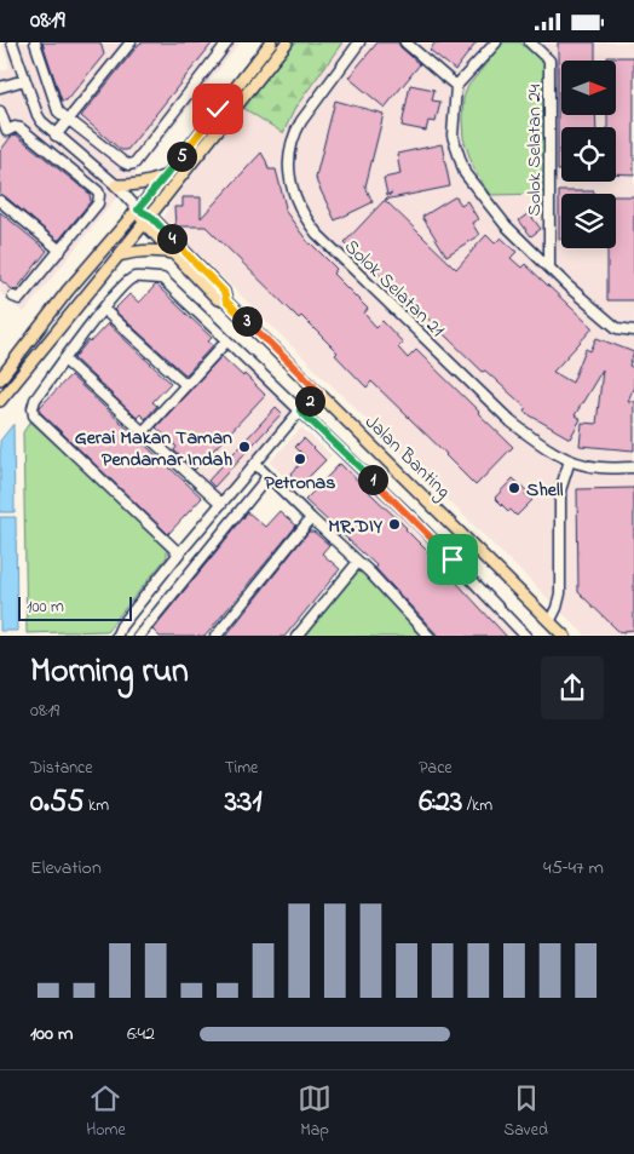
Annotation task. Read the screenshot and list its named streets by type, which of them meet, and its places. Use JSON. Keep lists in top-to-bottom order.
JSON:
{
  "streets": {
    "main road": ["Jalan Banting"],
    "street": ["Solok Selatan 24", "Solok Selatan 21"]
  },
  "places": [
    "Gerai Makan Taman Pendamar Indah",
    "Petronas",
    "Shell",
    "MR.DIY"
  ],
  "scale_bar": "100 m",
  "north": "right",
  "page": {
    "status": "08:19",
    "pins": [
      "5",
      "4",
      "3",
      "2",
      "1"
    ],
    "scale": "100 m",
    "heading": ["Morning run", "08:19"],
    "stats": [
      ["Distance", "0.55 km"],
      ["Time", "3:31"],
      ["Pace", "6:23 /km"]
    ],
    "chart": ["Elevation", "45–47 m"],
    "list": [
      {
        "name": "100 m",
        "note": "6:42"
      }
    ],
    "tabs": ["Home", "Map", "Saved"]
  }
}
